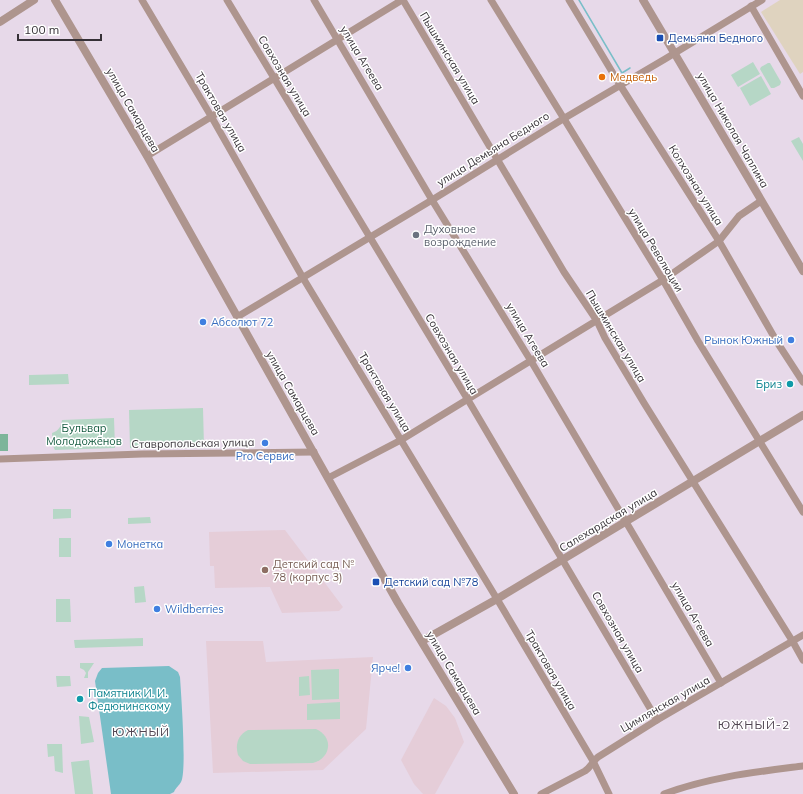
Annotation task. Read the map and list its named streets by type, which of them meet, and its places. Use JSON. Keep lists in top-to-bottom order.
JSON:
{
  "streets": {
    "street": [
      "улица Агеева",
      "Пышминская улица",
      "Совхозная улица",
      "улица Самарцева",
      "Трактовая улица",
      "улица Николая Чаплина",
      "улица Демьяна Бедного",
      "Колхозная улица",
      "улица Революции",
      "Ставропольская улица",
      "Салехардская улица",
      "Цимлянская улица"
    ]
  },
  "crossings": [
    ["улица Агеева", "улица Демьяна Бедного"],
    ["улица Агеева", "Салехардская улица"],
    ["улица Агеева", "Цимлянская улица"],
    ["Пышминская улица", "улица Демьяна Бедного"],
    ["Пышминская улица", "Салехардская улица"],
    ["Пышминская улица", "Цимлянская улица"],
    ["Совхозная улица", "улица Демьяна Бедного"],
    ["Совхозная улица", "Салехардская улица"],
    ["Совхозная улица", "Цимлянская улица"],
    ["улица Самарцева", "улица Демьяна Бедного"],
    ["улица Самарцева", "Ставропольская улица"],
    ["улица Самарцева", "Салехардская улица"],
    ["Трактовая улица", "улица Демьяна Бедного"],
    ["Трактовая улица", "Салехардская улица"],
    ["Трактовая улица", "Цимлянская улица"],
    ["улица Николая Чаплина", "улица Демьяна Бедного"],
    ["улица Демьяна Бедного", "Колхозная улица"],
    ["улица Демьяна Бедного", "улица Революции"],
    ["улица Революции", "Салехардская улица"]
  ],
  "districts": ["ЮЖНЫЙ-2", "ЮЖНЫЙ"],
  "parks": ["Бульвар Молодожёнов"],
  "places": {
    "transit": ["Демьяна Бедного", "Детский сад №78"],
    "other": [
      "Медведь",
      "Духовное возрождение",
      "Абсолют 72",
      "Рынок Южный",
      "Бриз",
      "Pro Сервис",
      "Монетка",
      "Детский сад № 78 (корпус 3)",
      "Wildberries",
      "Ярче!",
      "Памятник И. И. Федюнинскому"
    ]
  },
  "scale_bar": "100 m"
}
